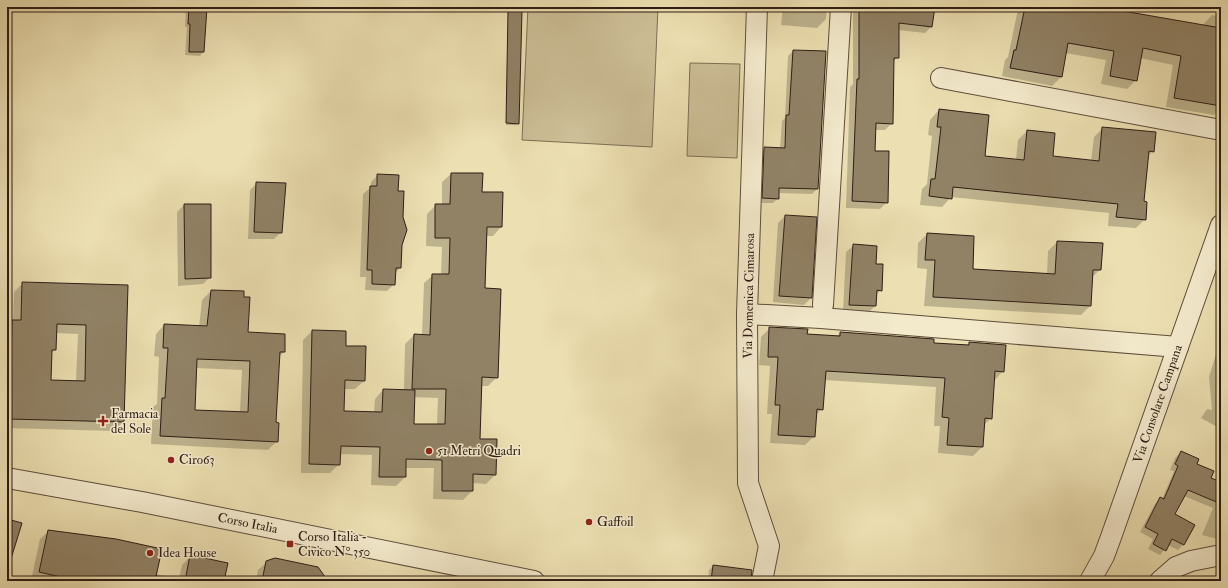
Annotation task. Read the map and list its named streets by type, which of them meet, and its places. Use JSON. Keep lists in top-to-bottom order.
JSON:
{
  "streets": {
    "street": ["Via Domenica Cimarosa", "Via Consolare Campana", "Corso Italia"]
  },
  "places": {
    "health": ["Farmacia del Sole"],
    "other": [
      "51 Metri Quadri",
      "Ciro63",
      "Gaffoil",
      "Idea House"
    ],
    "transit": ["Corso Italia - Civico N° 350"]
  }
}
